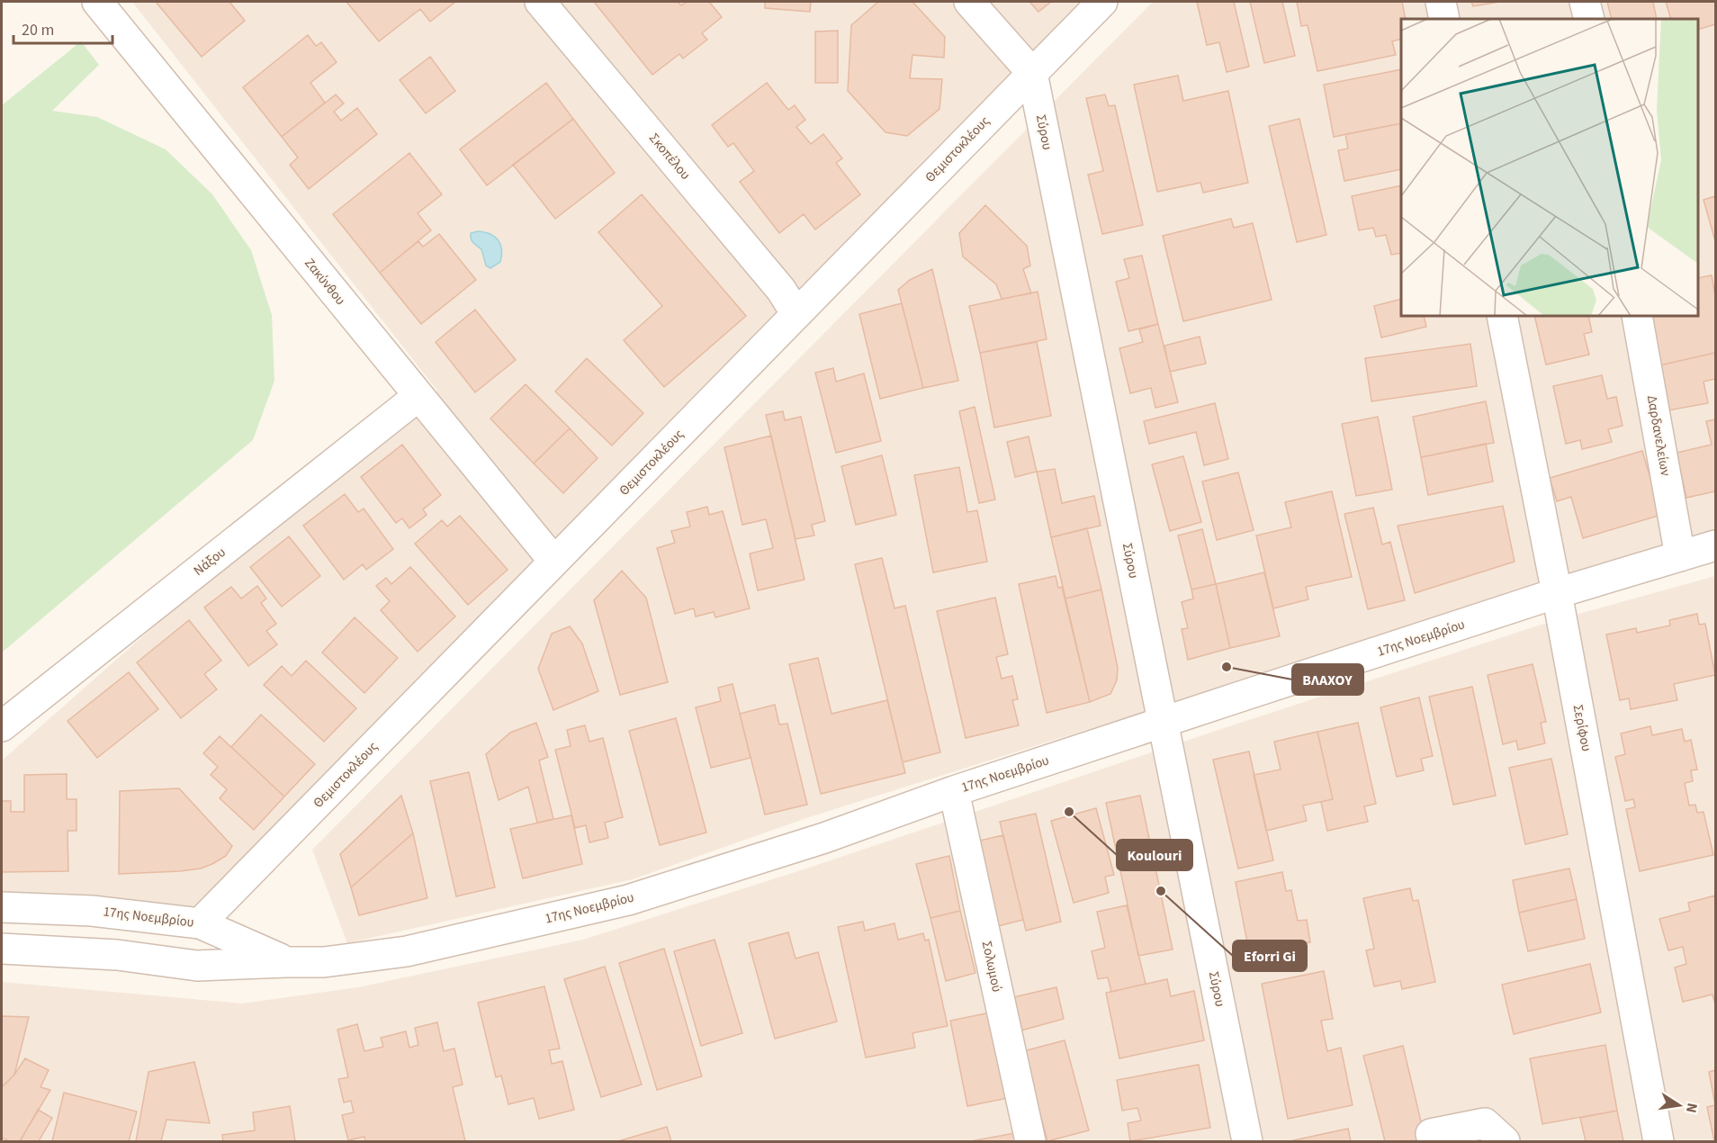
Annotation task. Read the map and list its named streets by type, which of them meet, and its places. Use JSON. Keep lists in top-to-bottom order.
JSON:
{
  "streets": {
    "street": [
      "Σύρου",
      "Θεμιστοκλέους",
      "Σκοπέλου",
      "Ζακύνθου",
      "Δαρδανελείων",
      "Νάξου",
      "17ης Νοεμβρίου",
      "Σερίφου",
      "Σολωμού"
    ]
  },
  "crossings": [
    ["Σύρου", "Θεμιστοκλέους"],
    ["Σύρου", "17ης Νοεμβρίου"],
    ["Θεμιστοκλέους", "Σκοπέλου"],
    ["Θεμιστοκλέους", "Ζακύνθου"],
    ["Θεμιστοκλέους", "17ης Νοεμβρίου"],
    ["Ζακύνθου", "Νάξου"],
    ["Δαρδανελείων", "17ης Νοεμβρίου"],
    ["17ης Νοεμβρίου", "Σερίφου"],
    ["17ης Νοεμβρίου", "Σολωμού"]
  ],
  "places": ["ΒΛΑΧΟΥ", "Koulouri", "Eforri Gi"],
  "scale_bar": "20 m",
  "north": "right"
}
